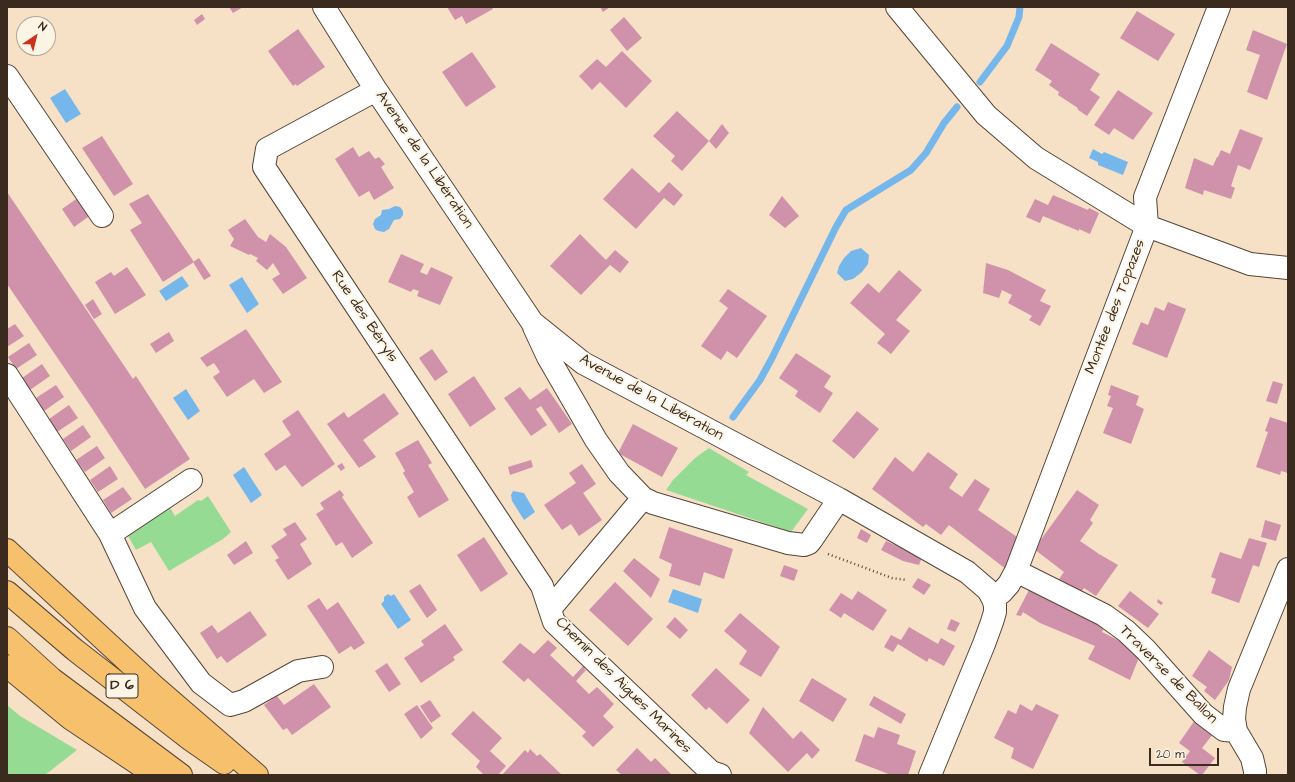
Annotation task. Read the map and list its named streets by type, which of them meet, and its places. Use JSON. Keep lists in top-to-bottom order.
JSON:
{
  "streets": {
    "highway": ["D 6"],
    "street": [
      "Avenue de la Libération",
      "Montée des Topazes",
      "Rue des Béryls",
      "Traverse de Ballon",
      "Chemin des Aigues Marines"
    ]
  },
  "crossings": [
    ["Avenue de la Libération", "Montée des Topazes"],
    ["Avenue de la Libération", "Rue des Béryls"],
    ["Montée des Topazes", "Traverse de Ballon"],
    ["Rue des Béryls", "Chemin des Aigues Marines"]
  ],
  "scale_bar": "20 m",
  "north": "top right"
}
